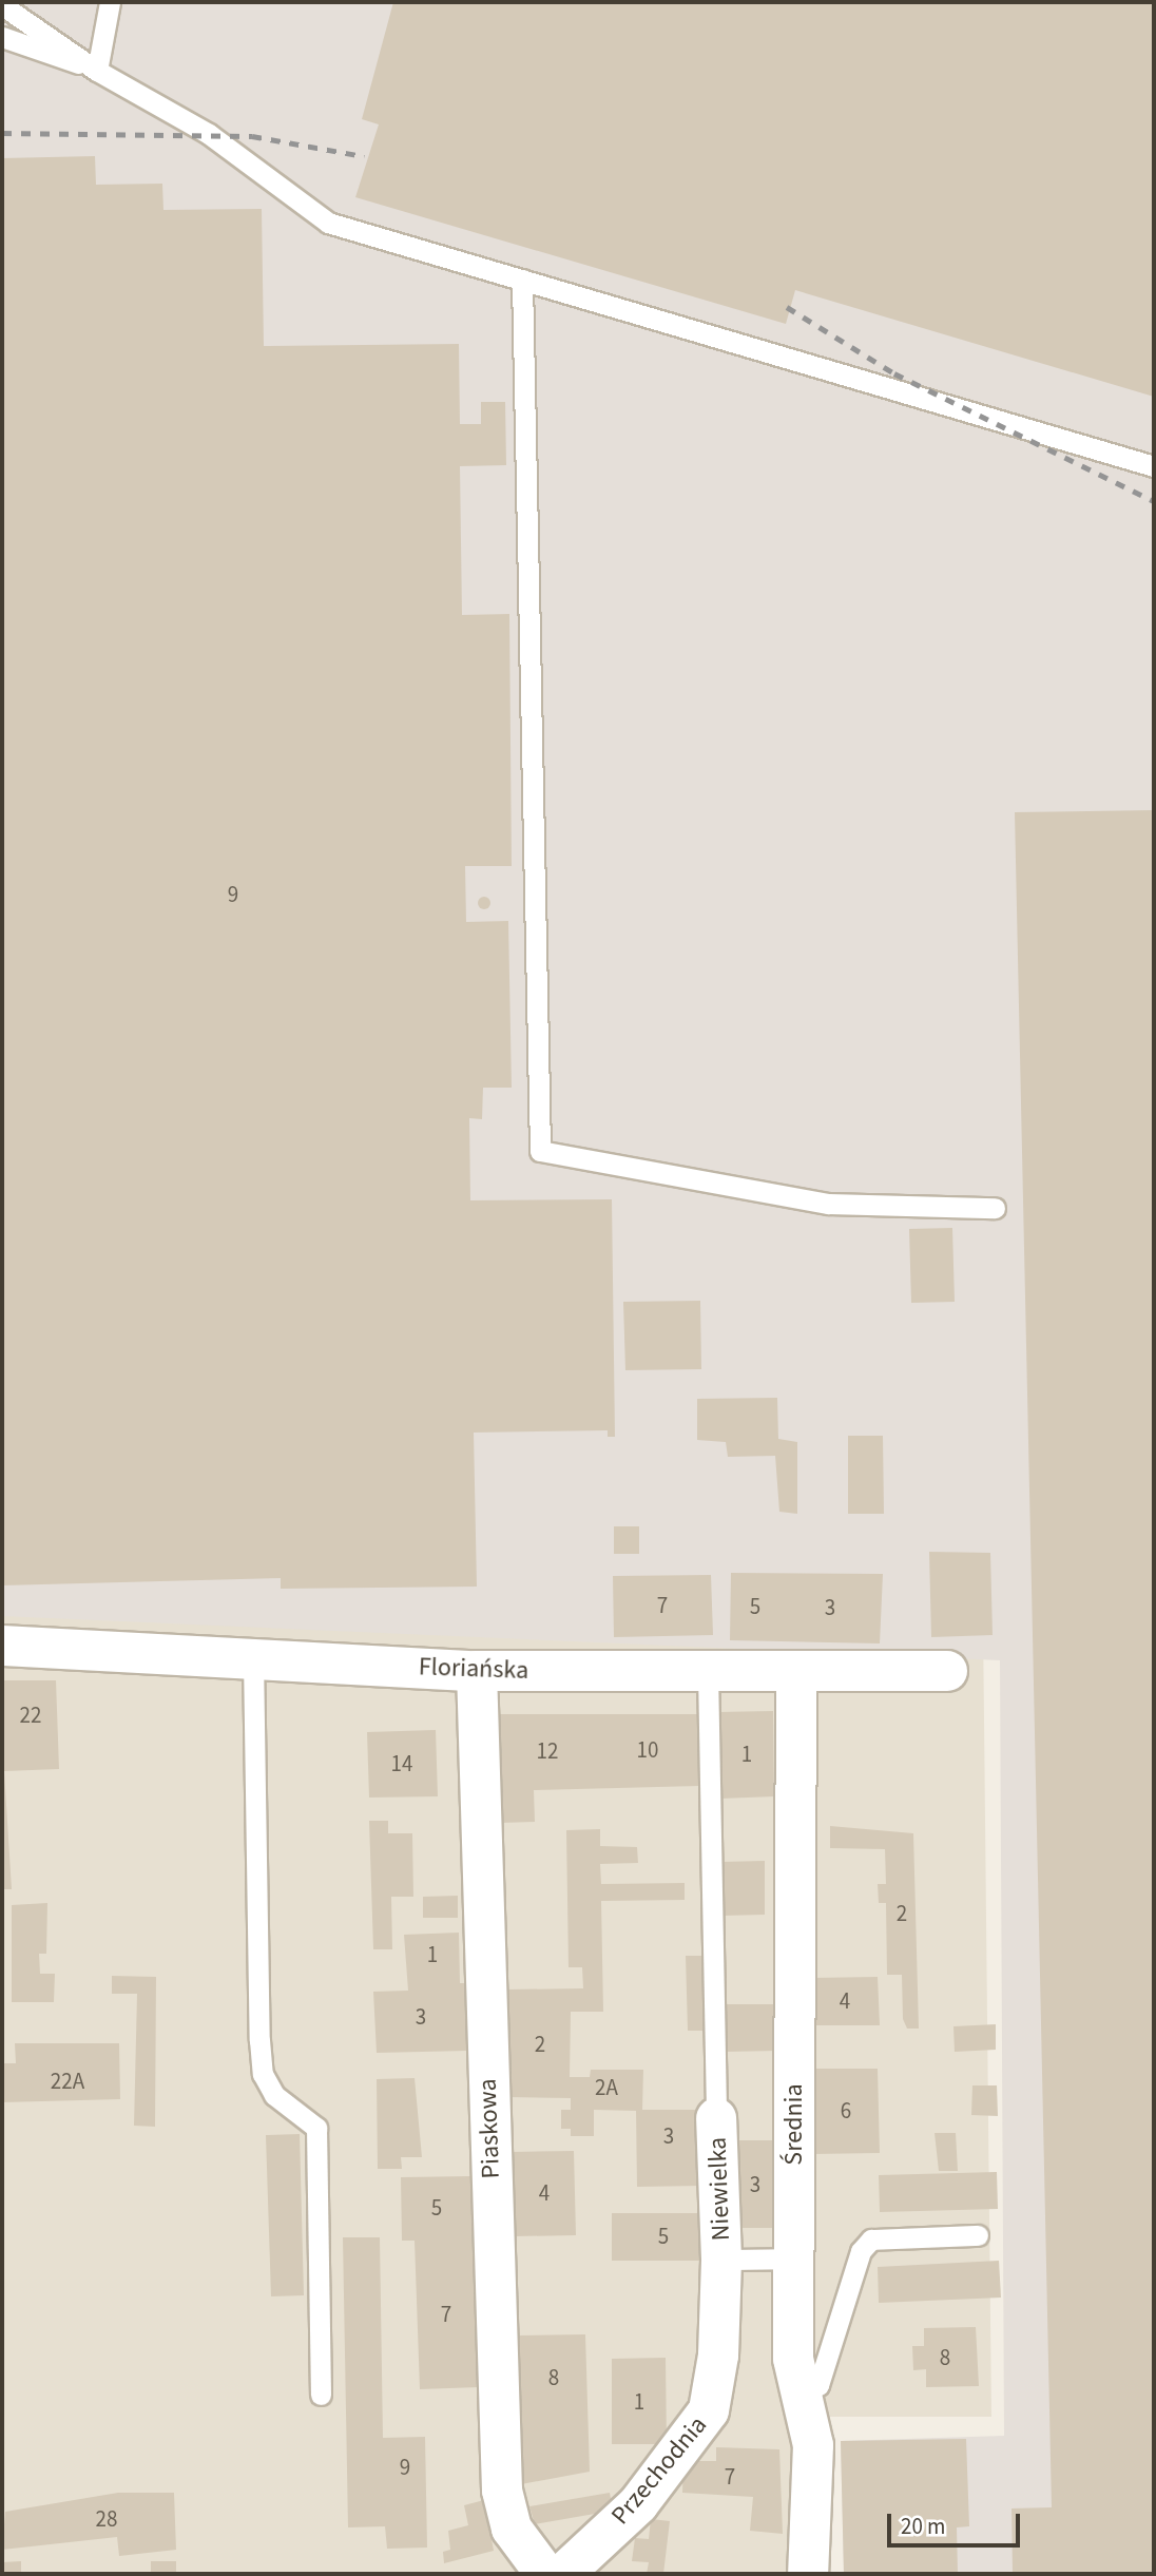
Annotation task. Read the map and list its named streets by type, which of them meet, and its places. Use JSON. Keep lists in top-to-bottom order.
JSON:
{
  "streets": {
    "street": [
      "Floriańska",
      "Średnia",
      "Piaskowa",
      "Niewielka",
      "Przechodnia"
    ]
  },
  "crossings": [
    ["Floriańska", "Średnia"],
    ["Floriańska", "Piaskowa"],
    ["Niewielka", "Przechodnia"]
  ],
  "house_numbers": [
    "9",
    "7",
    "5",
    "3",
    "22",
    "10",
    "12",
    "1",
    "14",
    "2",
    "1",
    "4",
    "3",
    "2",
    "22A",
    "2A",
    "6",
    "3",
    "3",
    "4",
    "5",
    "5",
    "7",
    "8",
    "8",
    "1",
    "9",
    "7",
    "28"
  ],
  "scale_bar": "20 m"
}
